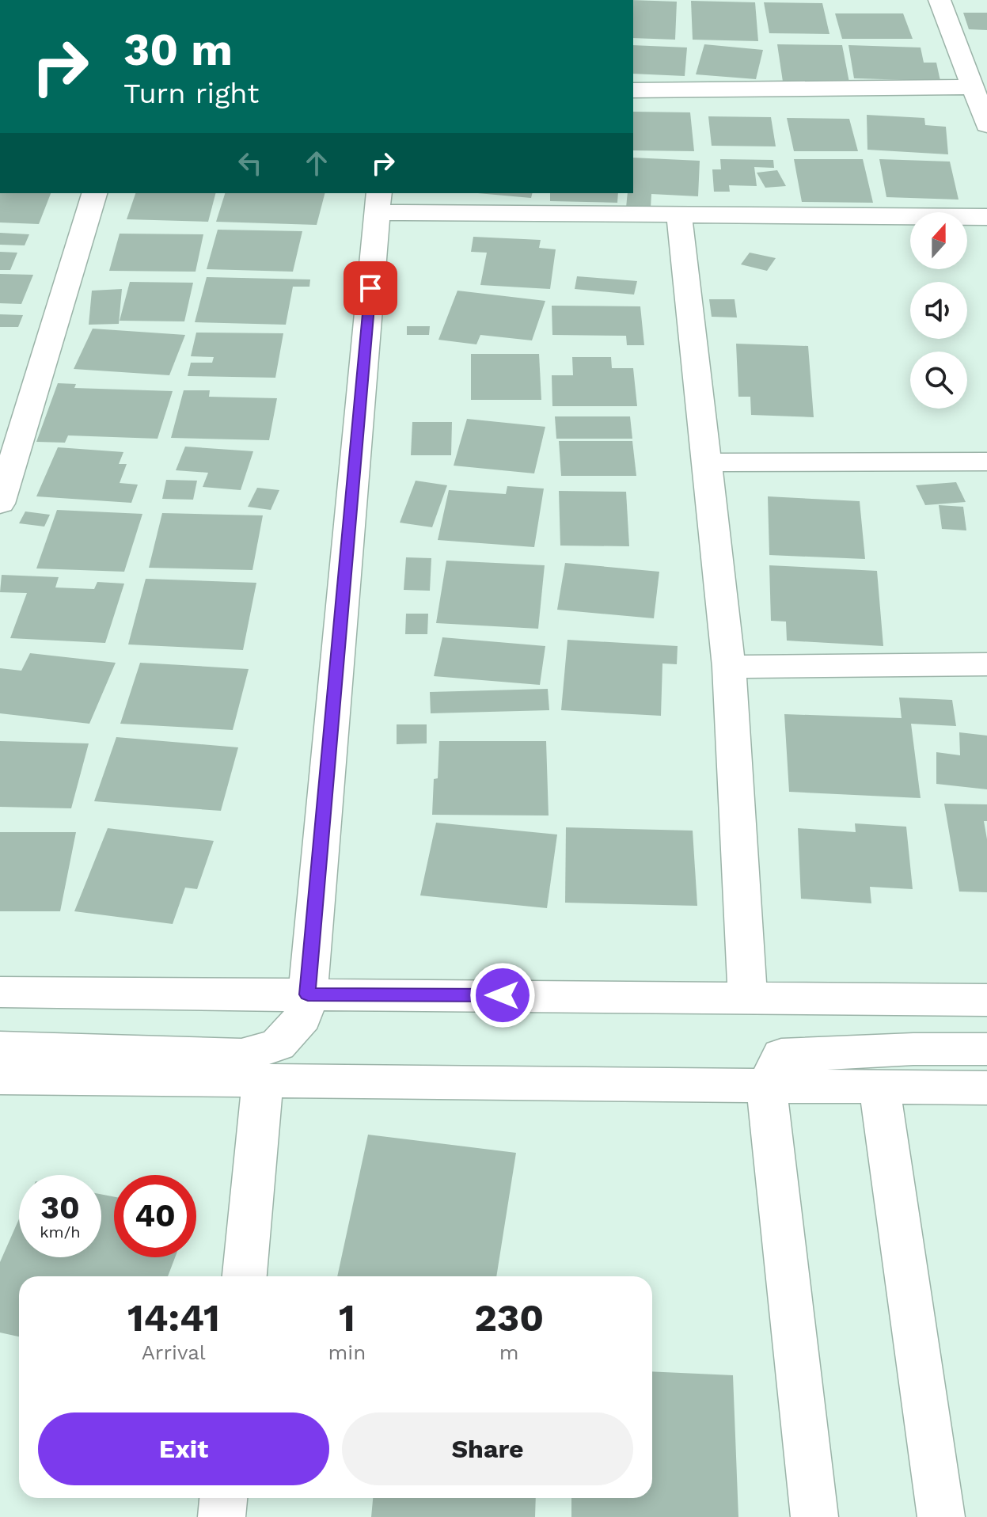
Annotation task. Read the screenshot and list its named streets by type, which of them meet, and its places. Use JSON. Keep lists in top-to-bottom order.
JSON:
{
  "north": "top",
  "page": {
    "turn": ["30 m", "Turn right"],
    "speed": "30 km/h",
    "limit": "40",
    "eta": [
      "14:41",
      "Arrival",
      "1",
      "min",
      "230",
      "m"
    ],
    "buttons": ["Exit", "Share"]
  }
}
